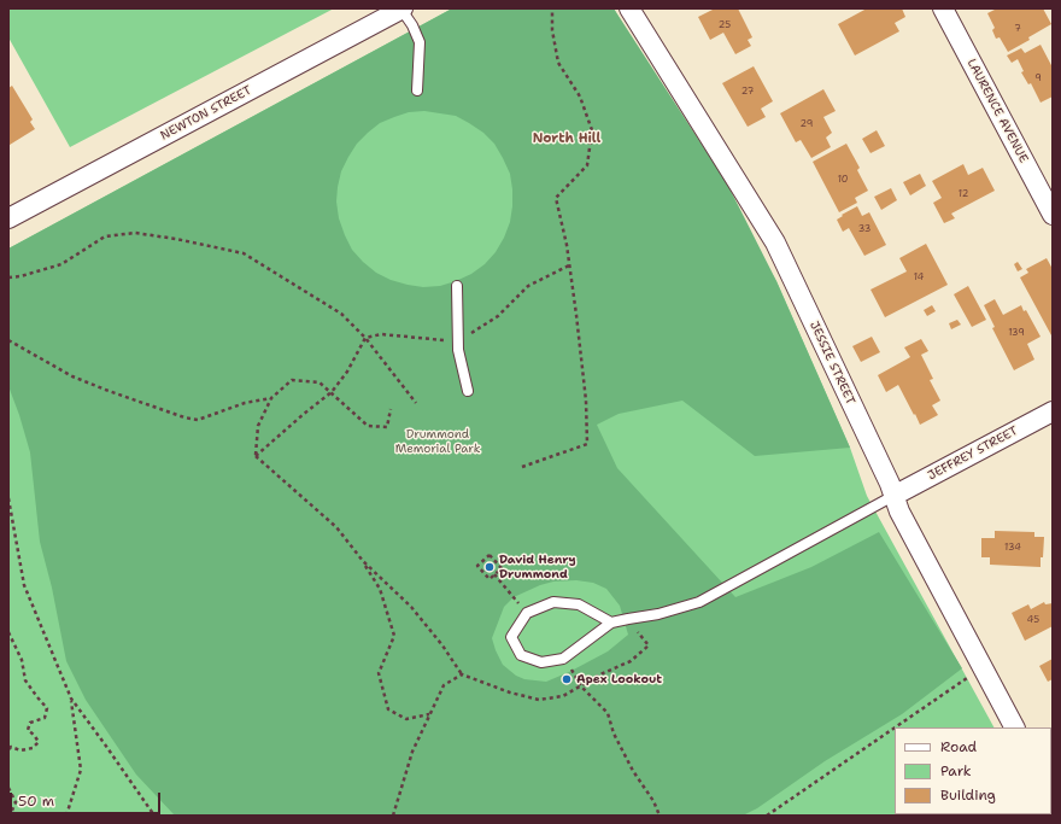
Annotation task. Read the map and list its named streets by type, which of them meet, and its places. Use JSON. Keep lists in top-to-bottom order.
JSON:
{
  "streets": {
    "street": [
      "LAURENCE AVENUE",
      "NEWTON STREET",
      "JESSIE STREET",
      "JEFFREY STREET"
    ]
  },
  "crossings": [
    ["JESSIE STREET", "JEFFREY STREET"]
  ],
  "districts": ["North Hill"],
  "parks": ["Drummond Memorial Park"],
  "places": ["David Henry Drummond", "Apex Lookout"],
  "house_numbers": [
    "25",
    "7",
    "9",
    "27",
    "29",
    "10",
    "12",
    "33",
    "14",
    "139",
    "134",
    "45"
  ],
  "legend": ["Road", "Park", "Building"],
  "scale_bar": "50 m"
}
